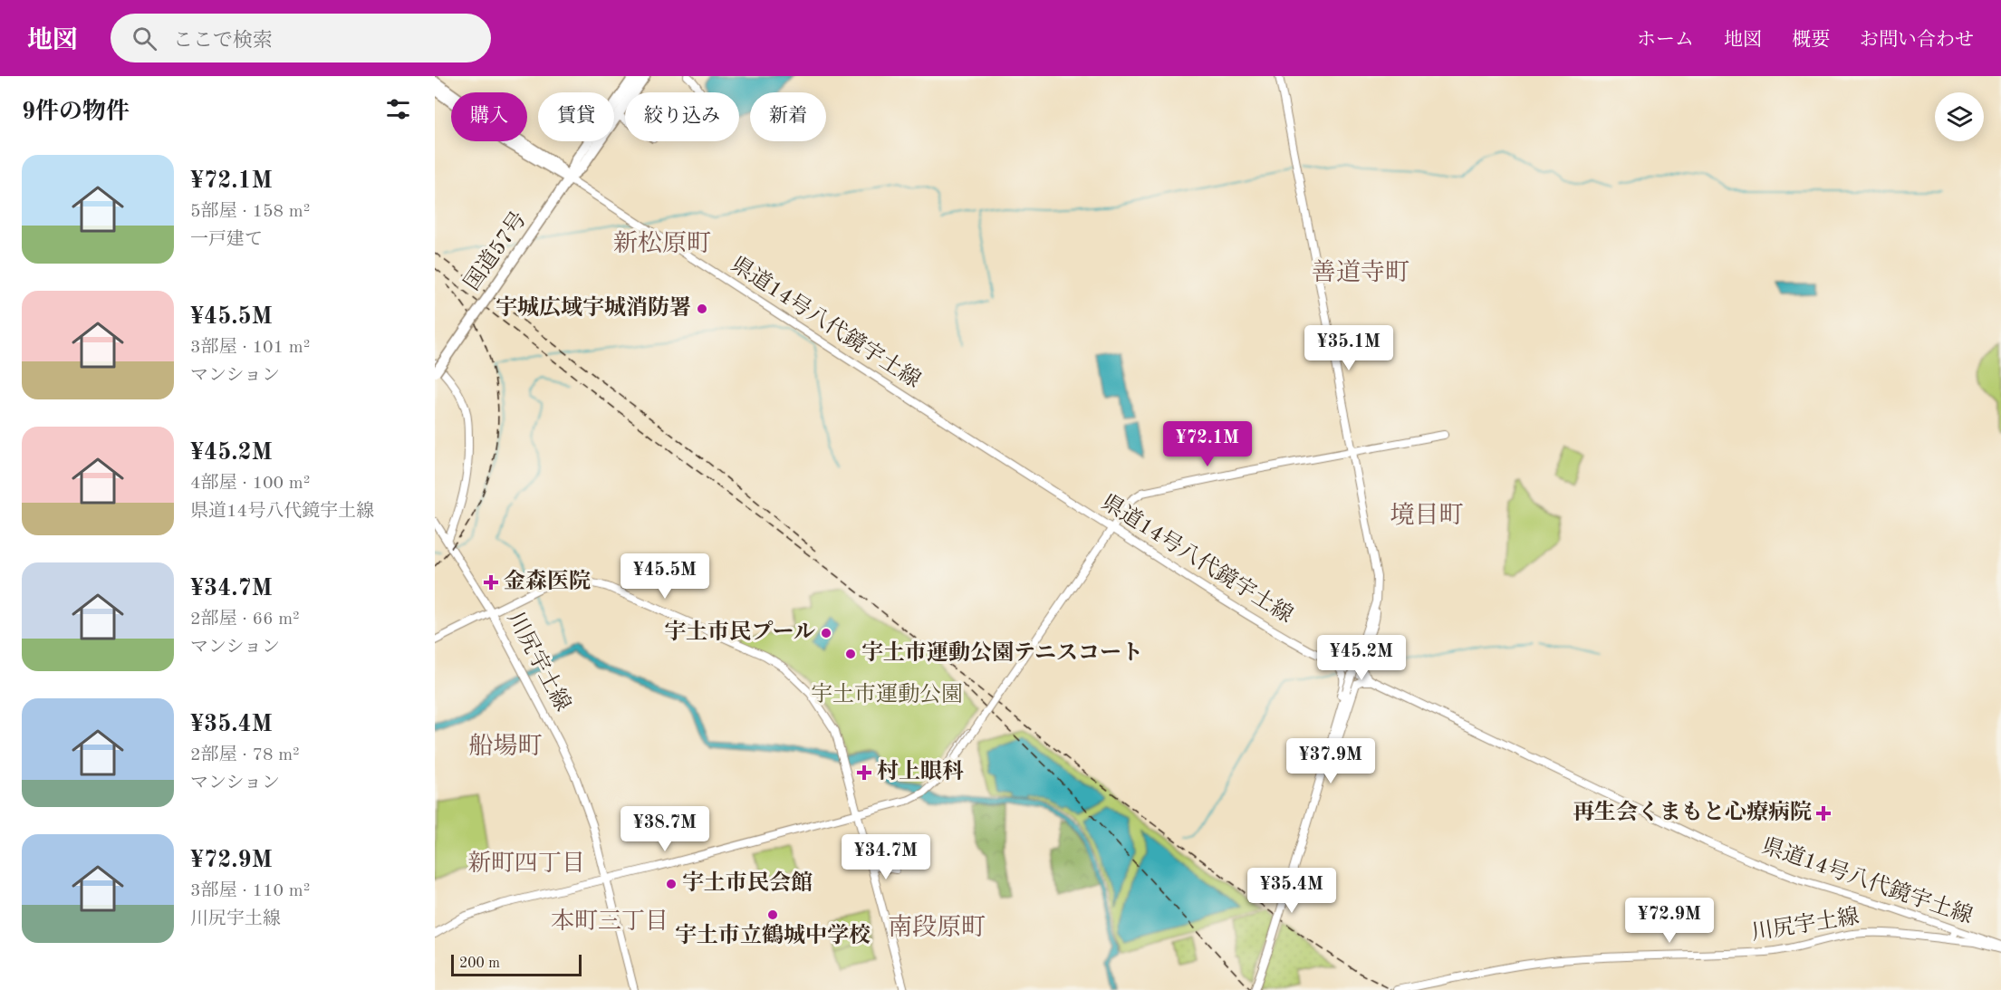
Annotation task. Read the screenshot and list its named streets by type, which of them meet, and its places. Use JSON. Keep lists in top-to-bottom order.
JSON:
{
  "streets": {
    "highway": ["国道57号"],
    "main road": ["県道14号八代鏡宇土線"],
    "street": ["川尻宇土線"]
  },
  "crossings": [
    ["国道57号", "県道14号八代鏡宇土線"],
    ["県道14号八代鏡宇土線", "川尻宇土線"]
  ],
  "districts": [
    "新松原町",
    "善道寺町",
    "境目町",
    "船場町",
    "新町四丁目",
    "本町三丁目",
    "南段原町"
  ],
  "parks": ["宇土市運動公園"],
  "places": {
    "other": [
      "宇城広域宇城消防署",
      "宇土市民プール",
      "宇土市運動公園テニスコート",
      "宇土市民会館",
      "宇土市立鶴城中学校"
    ],
    "health": ["金森医院", "村上眼科", "再生会くまもと心療病院"]
  },
  "scale_bar": "200 m",
  "page": {
    "header": "地図",
    "search": "ここで検索",
    "nav": [
      "ホーム",
      "地図",
      "概要",
      "お問い合わせ"
    ],
    "heading": "9件の物件",
    "chip": [
      "購入",
      "賃貸",
      "絞り込み",
      "新着"
    ],
    "list": [
      {
        "name": "¥72.1M",
        "note": "5部屋 · 158 m² · 一戸建て"
      },
      {
        "name": "¥45.5M",
        "note": "3部屋 · 101 m² · マンション"
      },
      {
        "name": "¥45.2M",
        "note": "4部屋 · 100 m² · 県道14号八代鏡宇土線"
      },
      {
        "name": "¥34.7M",
        "note": "2部屋 · 66 m² · マンション"
      },
      {
        "name": "¥35.4M",
        "note": "2部屋 · 78 m² · マンション"
      },
      {
        "name": "¥72.9M",
        "note": "3部屋 · 110 m² · 川尻宇土線"
      }
    ],
    "price": [
      "¥35.1M",
      "¥72.1M",
      "¥45.5M",
      "¥45.2M",
      "¥37.9M",
      "¥38.7M",
      "¥34.7M",
      "¥35.4M",
      "¥72.9M"
    ],
    "scale": "200 m"
  }
}
